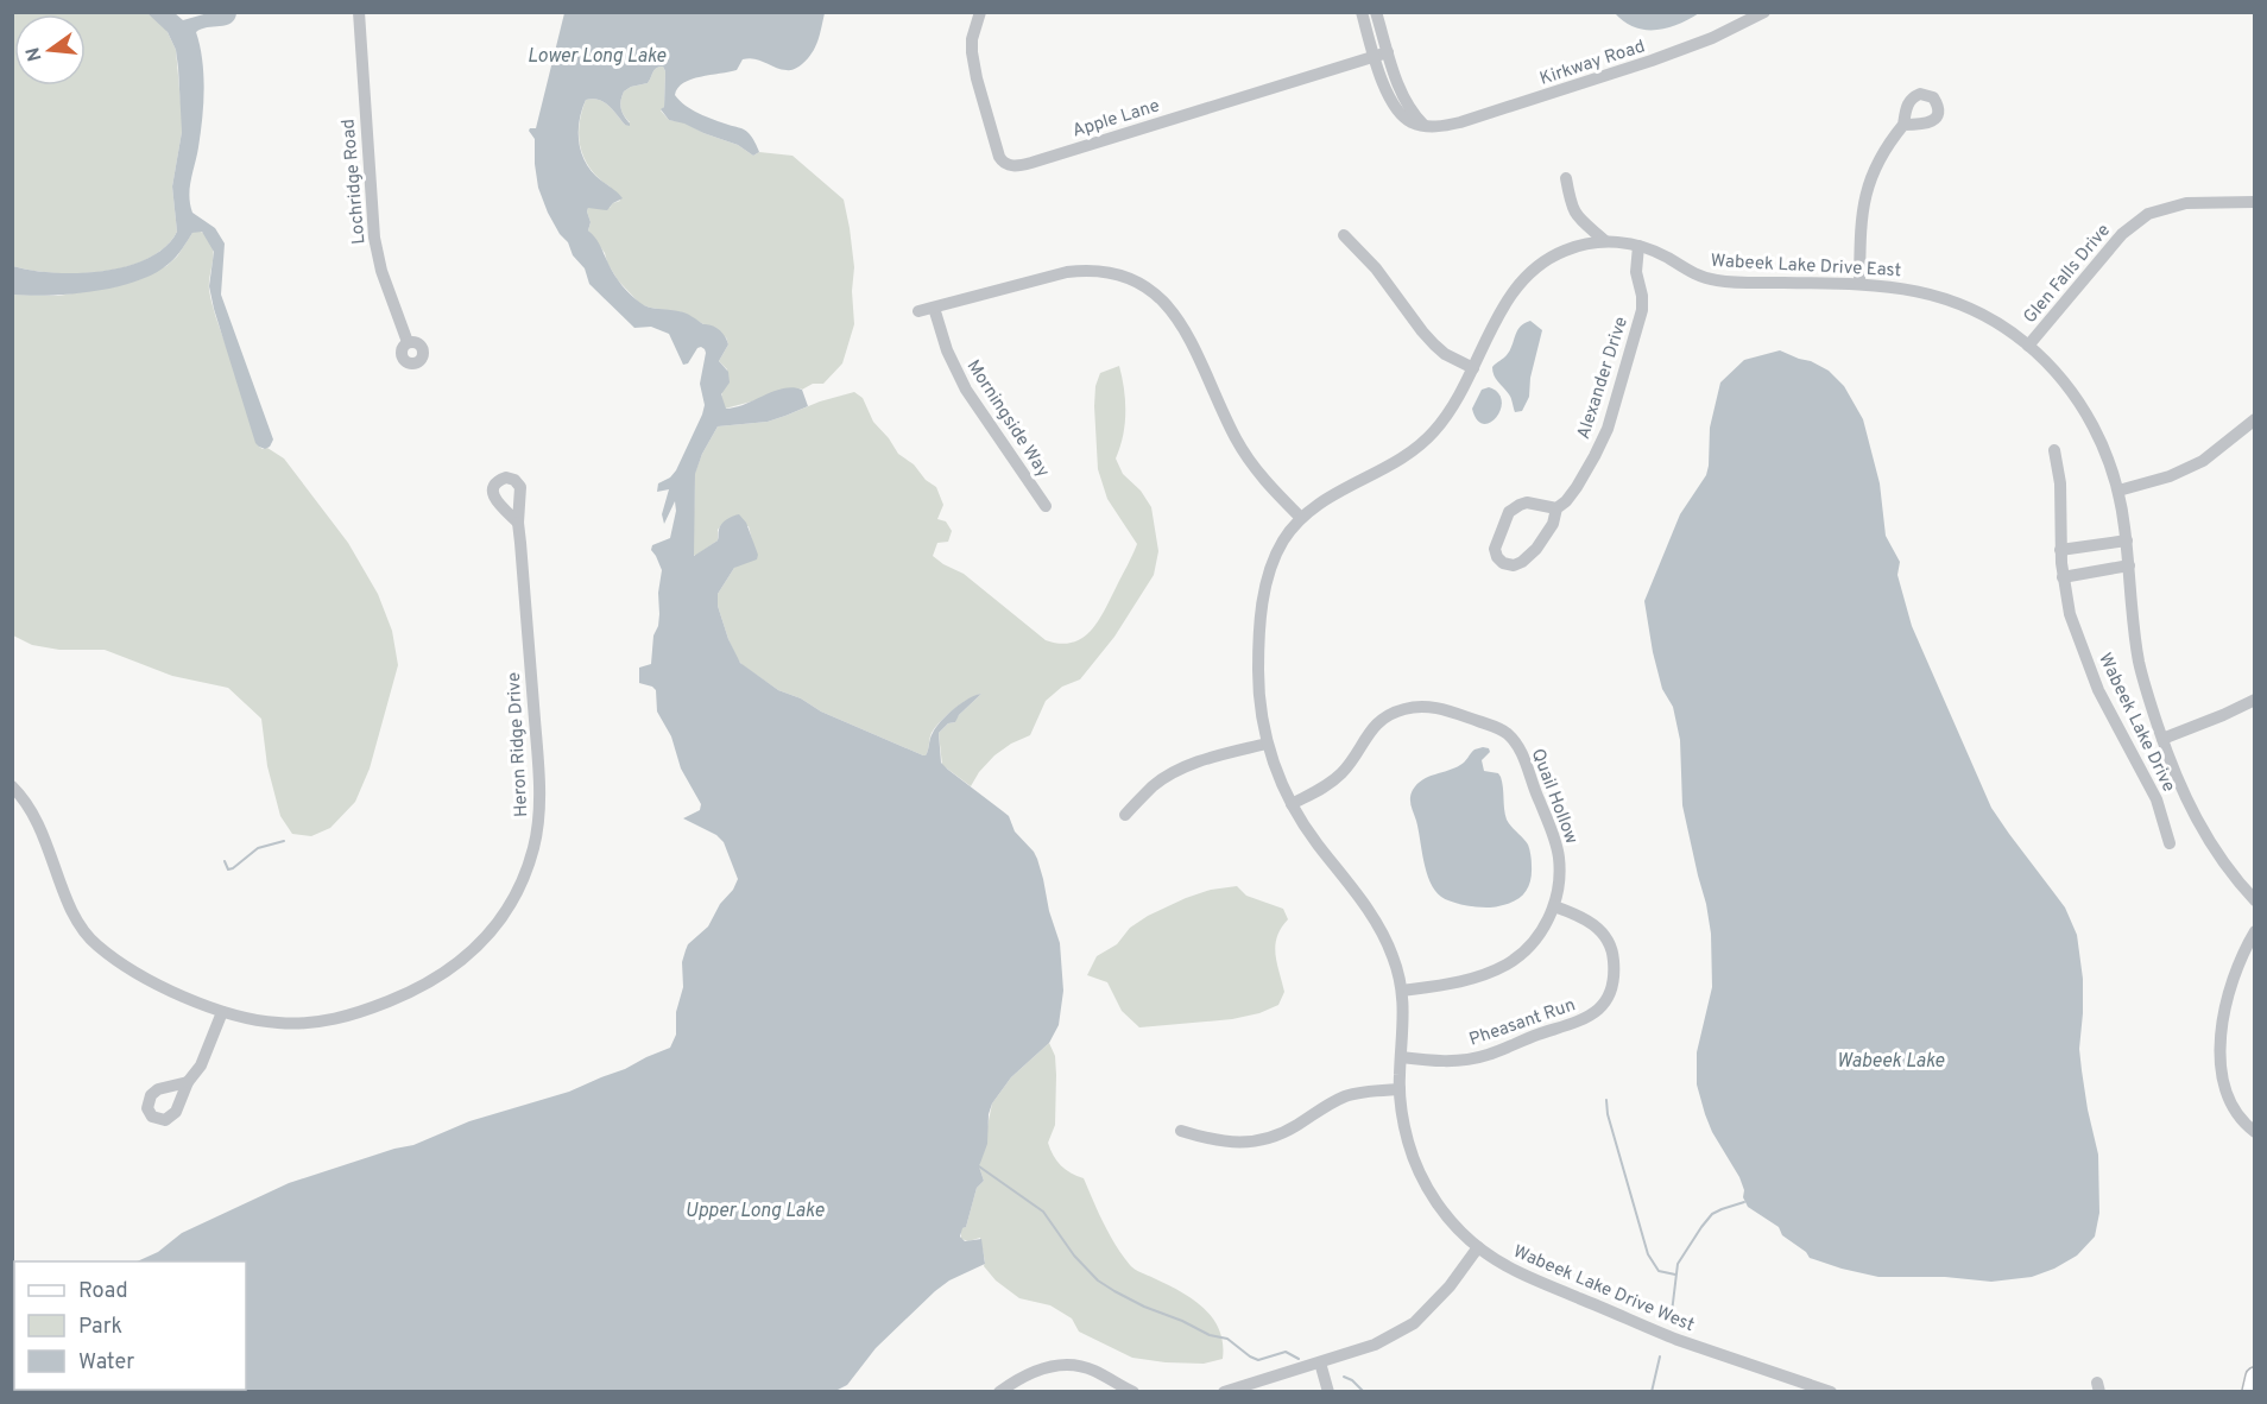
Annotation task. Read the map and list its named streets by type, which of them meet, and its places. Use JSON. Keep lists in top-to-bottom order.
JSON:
{
  "streets": {
    "street": [
      "Kirkway Road",
      "Apple Lane",
      "Lochridge Road",
      "Wabeek Lake Drive East",
      "Glen Falls Drive",
      "Alexander Drive",
      "Morningside Way",
      "Wabeek Lake Drive",
      "Heron Ridge Drive",
      "Quail Hollow",
      "Pheasant Run",
      "Wabeek Lake Drive West"
    ]
  },
  "crossings": [
    ["Kirkway Road", "Apple Lane"],
    ["Wabeek Lake Drive East", "Glen Falls Drive"],
    ["Wabeek Lake Drive East", "Alexander Drive"],
    ["Wabeek Lake Drive East", "Wabeek Lake Drive West"],
    ["Quail Hollow", "Pheasant Run"],
    ["Quail Hollow", "Wabeek Lake Drive West"],
    ["Pheasant Run", "Wabeek Lake Drive West"]
  ],
  "water": ["Lower Long Lake", "Wabeek Lake", "Upper Long Lake"],
  "legend": ["Road", "Park", "Water"],
  "north": "left"
}
